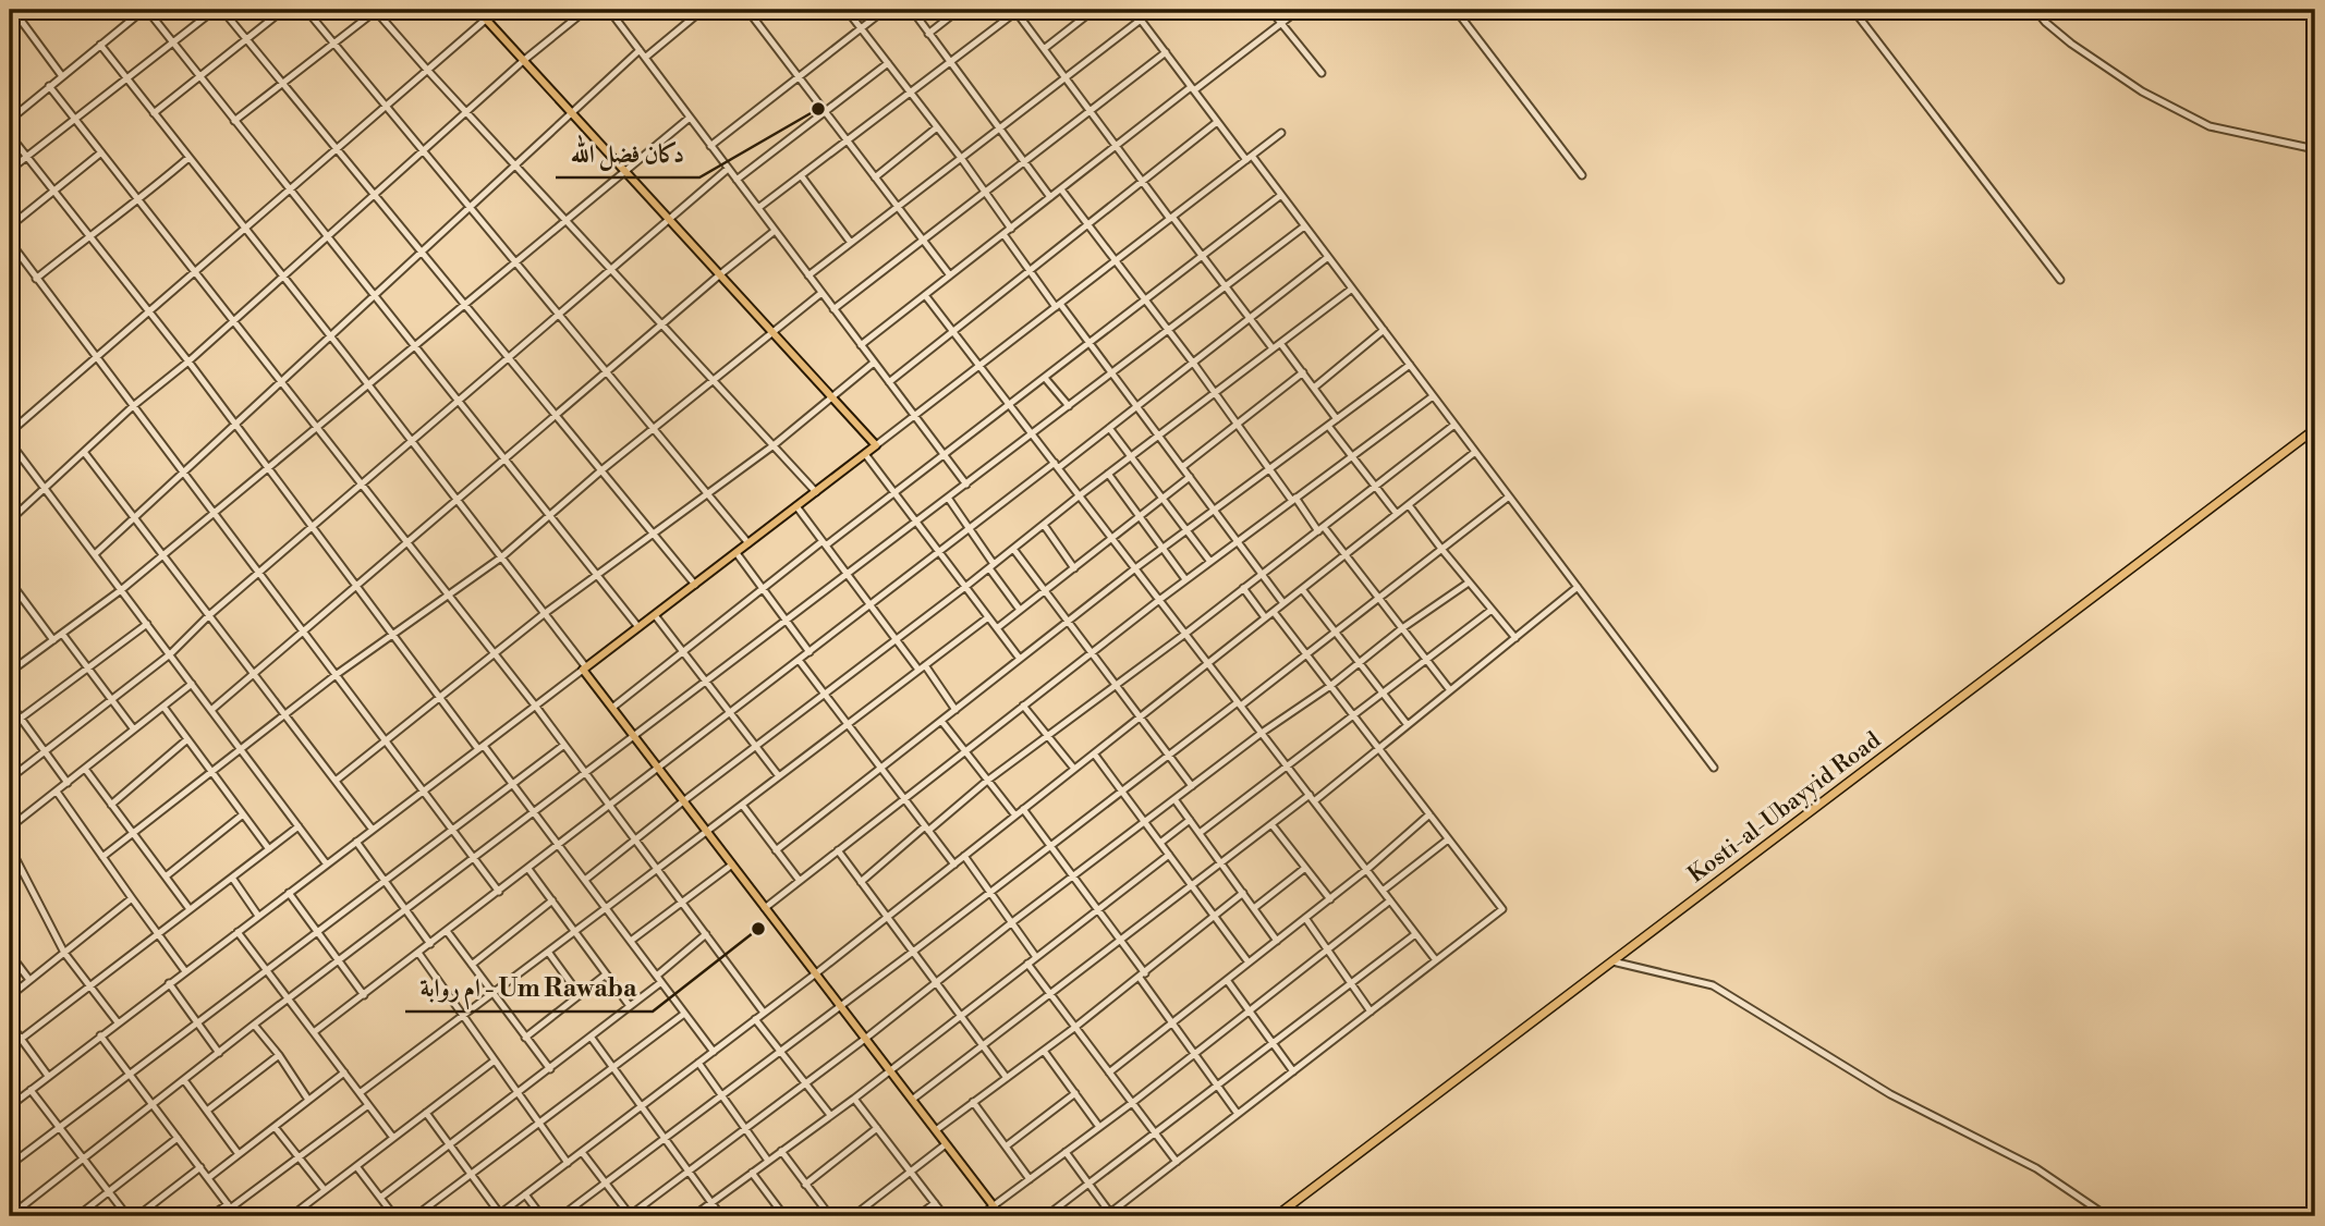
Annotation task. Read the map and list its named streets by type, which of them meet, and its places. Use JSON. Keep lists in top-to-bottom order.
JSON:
{
  "streets": {
    "highway": ["Kosti-al-Ubayyid Road"]
  },
  "places": ["دكان فضل الله", "ام روابة - Um Rawaba"]
}
